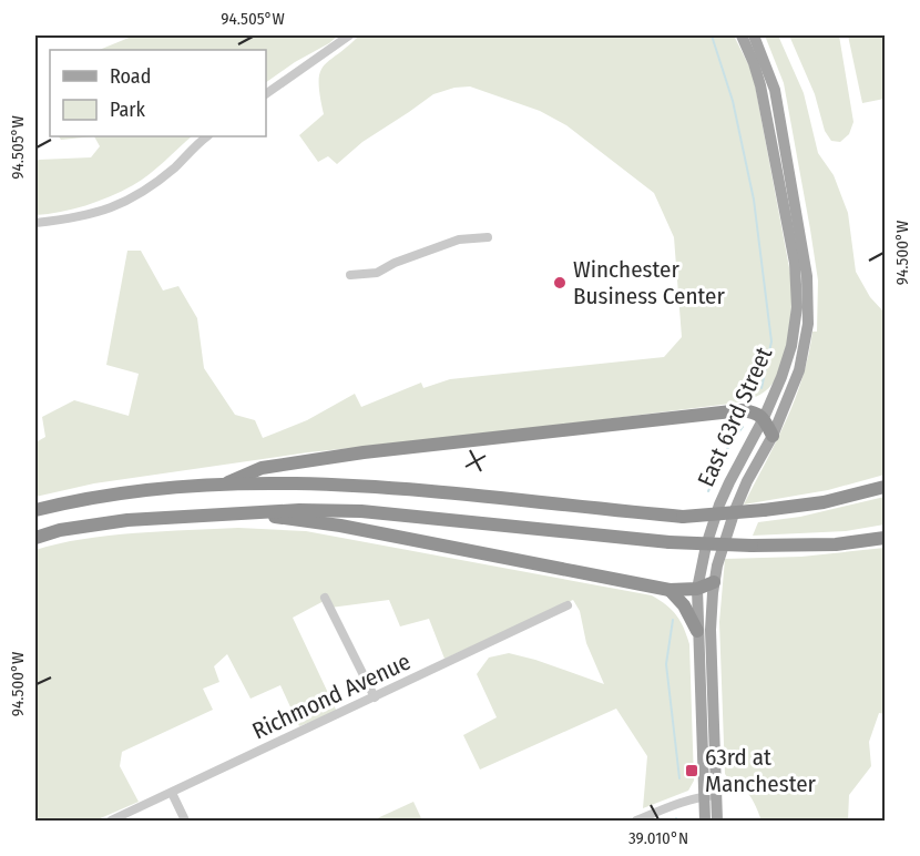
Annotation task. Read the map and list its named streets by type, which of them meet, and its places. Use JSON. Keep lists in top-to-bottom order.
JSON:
{
  "streets": {
    "main road": ["East 63rd Street"],
    "street": ["Richmond Avenue"]
  },
  "places": {
    "other": ["Winchester Business Center"],
    "transit": ["63rd at Manchester"]
  },
  "legend": ["Road", "Park"],
  "coordinates": ["94.505°W", "94.500°W", "39.010°N"]
}
